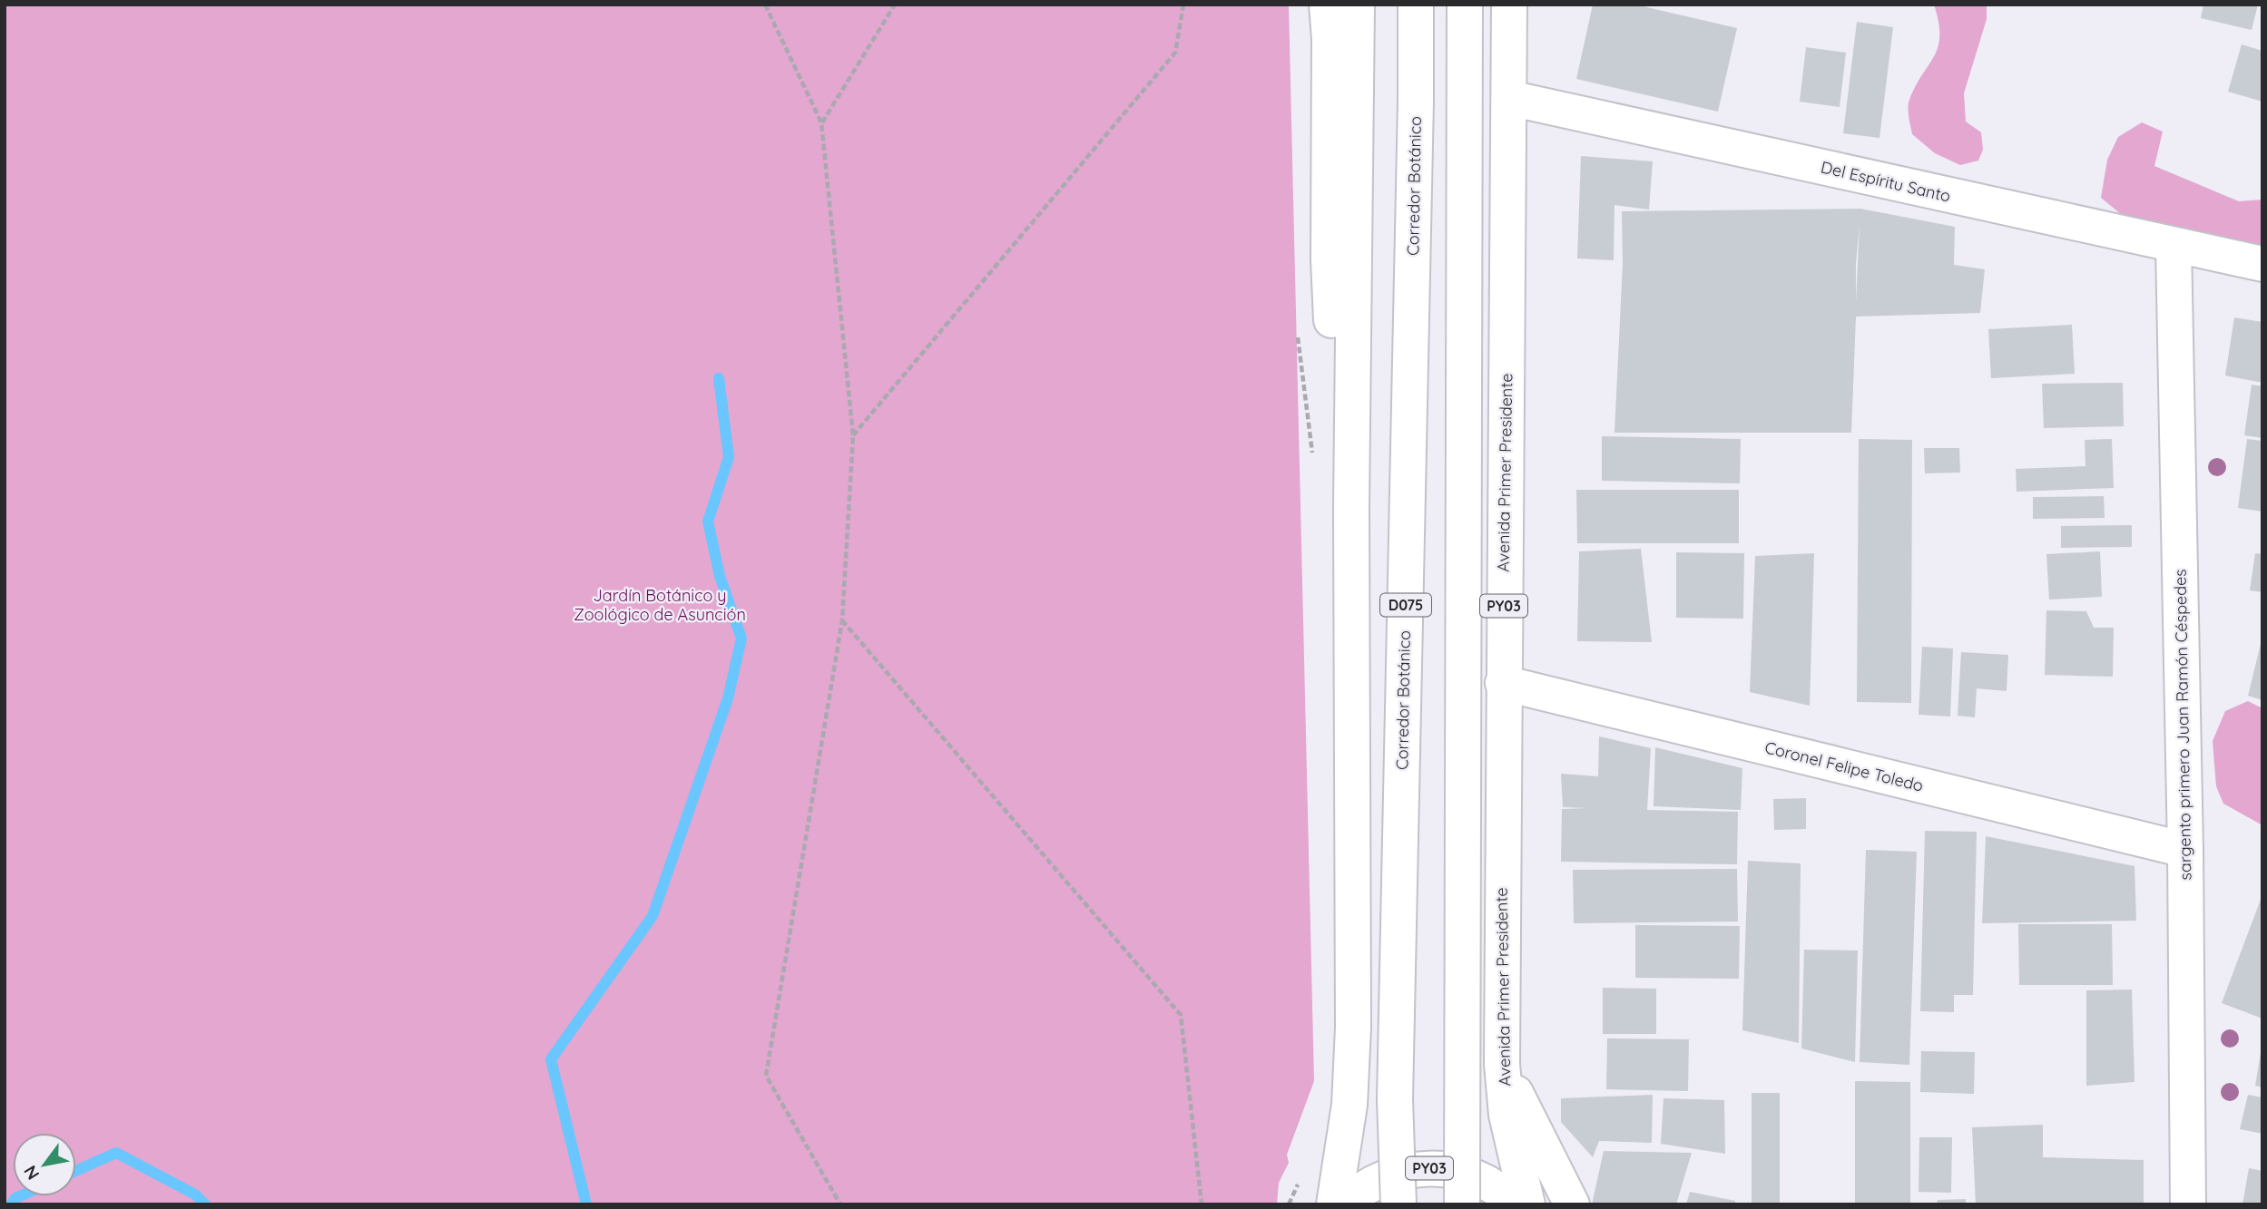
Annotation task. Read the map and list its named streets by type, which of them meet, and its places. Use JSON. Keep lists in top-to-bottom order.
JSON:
{
  "streets": {
    "main road": [
      "Del Espíritu Santo",
      "Corredor Botánico",
      "Avenida Primer Presidente",
      "D075",
      "PY03",
      "sargento primero Juan Ramón Céspedes",
      "Coronel Felipe Toledo"
    ]
  },
  "crossings": [
    ["Del Espíritu Santo", "Avenida Primer Presidente"],
    ["Del Espíritu Santo", "sargento primero Juan Ramón Céspedes"],
    ["Avenida Primer Presidente", "Coronel Felipe Toledo"],
    ["sargento primero Juan Ramón Céspedes", "Coronel Felipe Toledo"]
  ],
  "parks": ["Jardín Botánico y Zoológico de Asunción"],
  "north": "bottom left"
}
